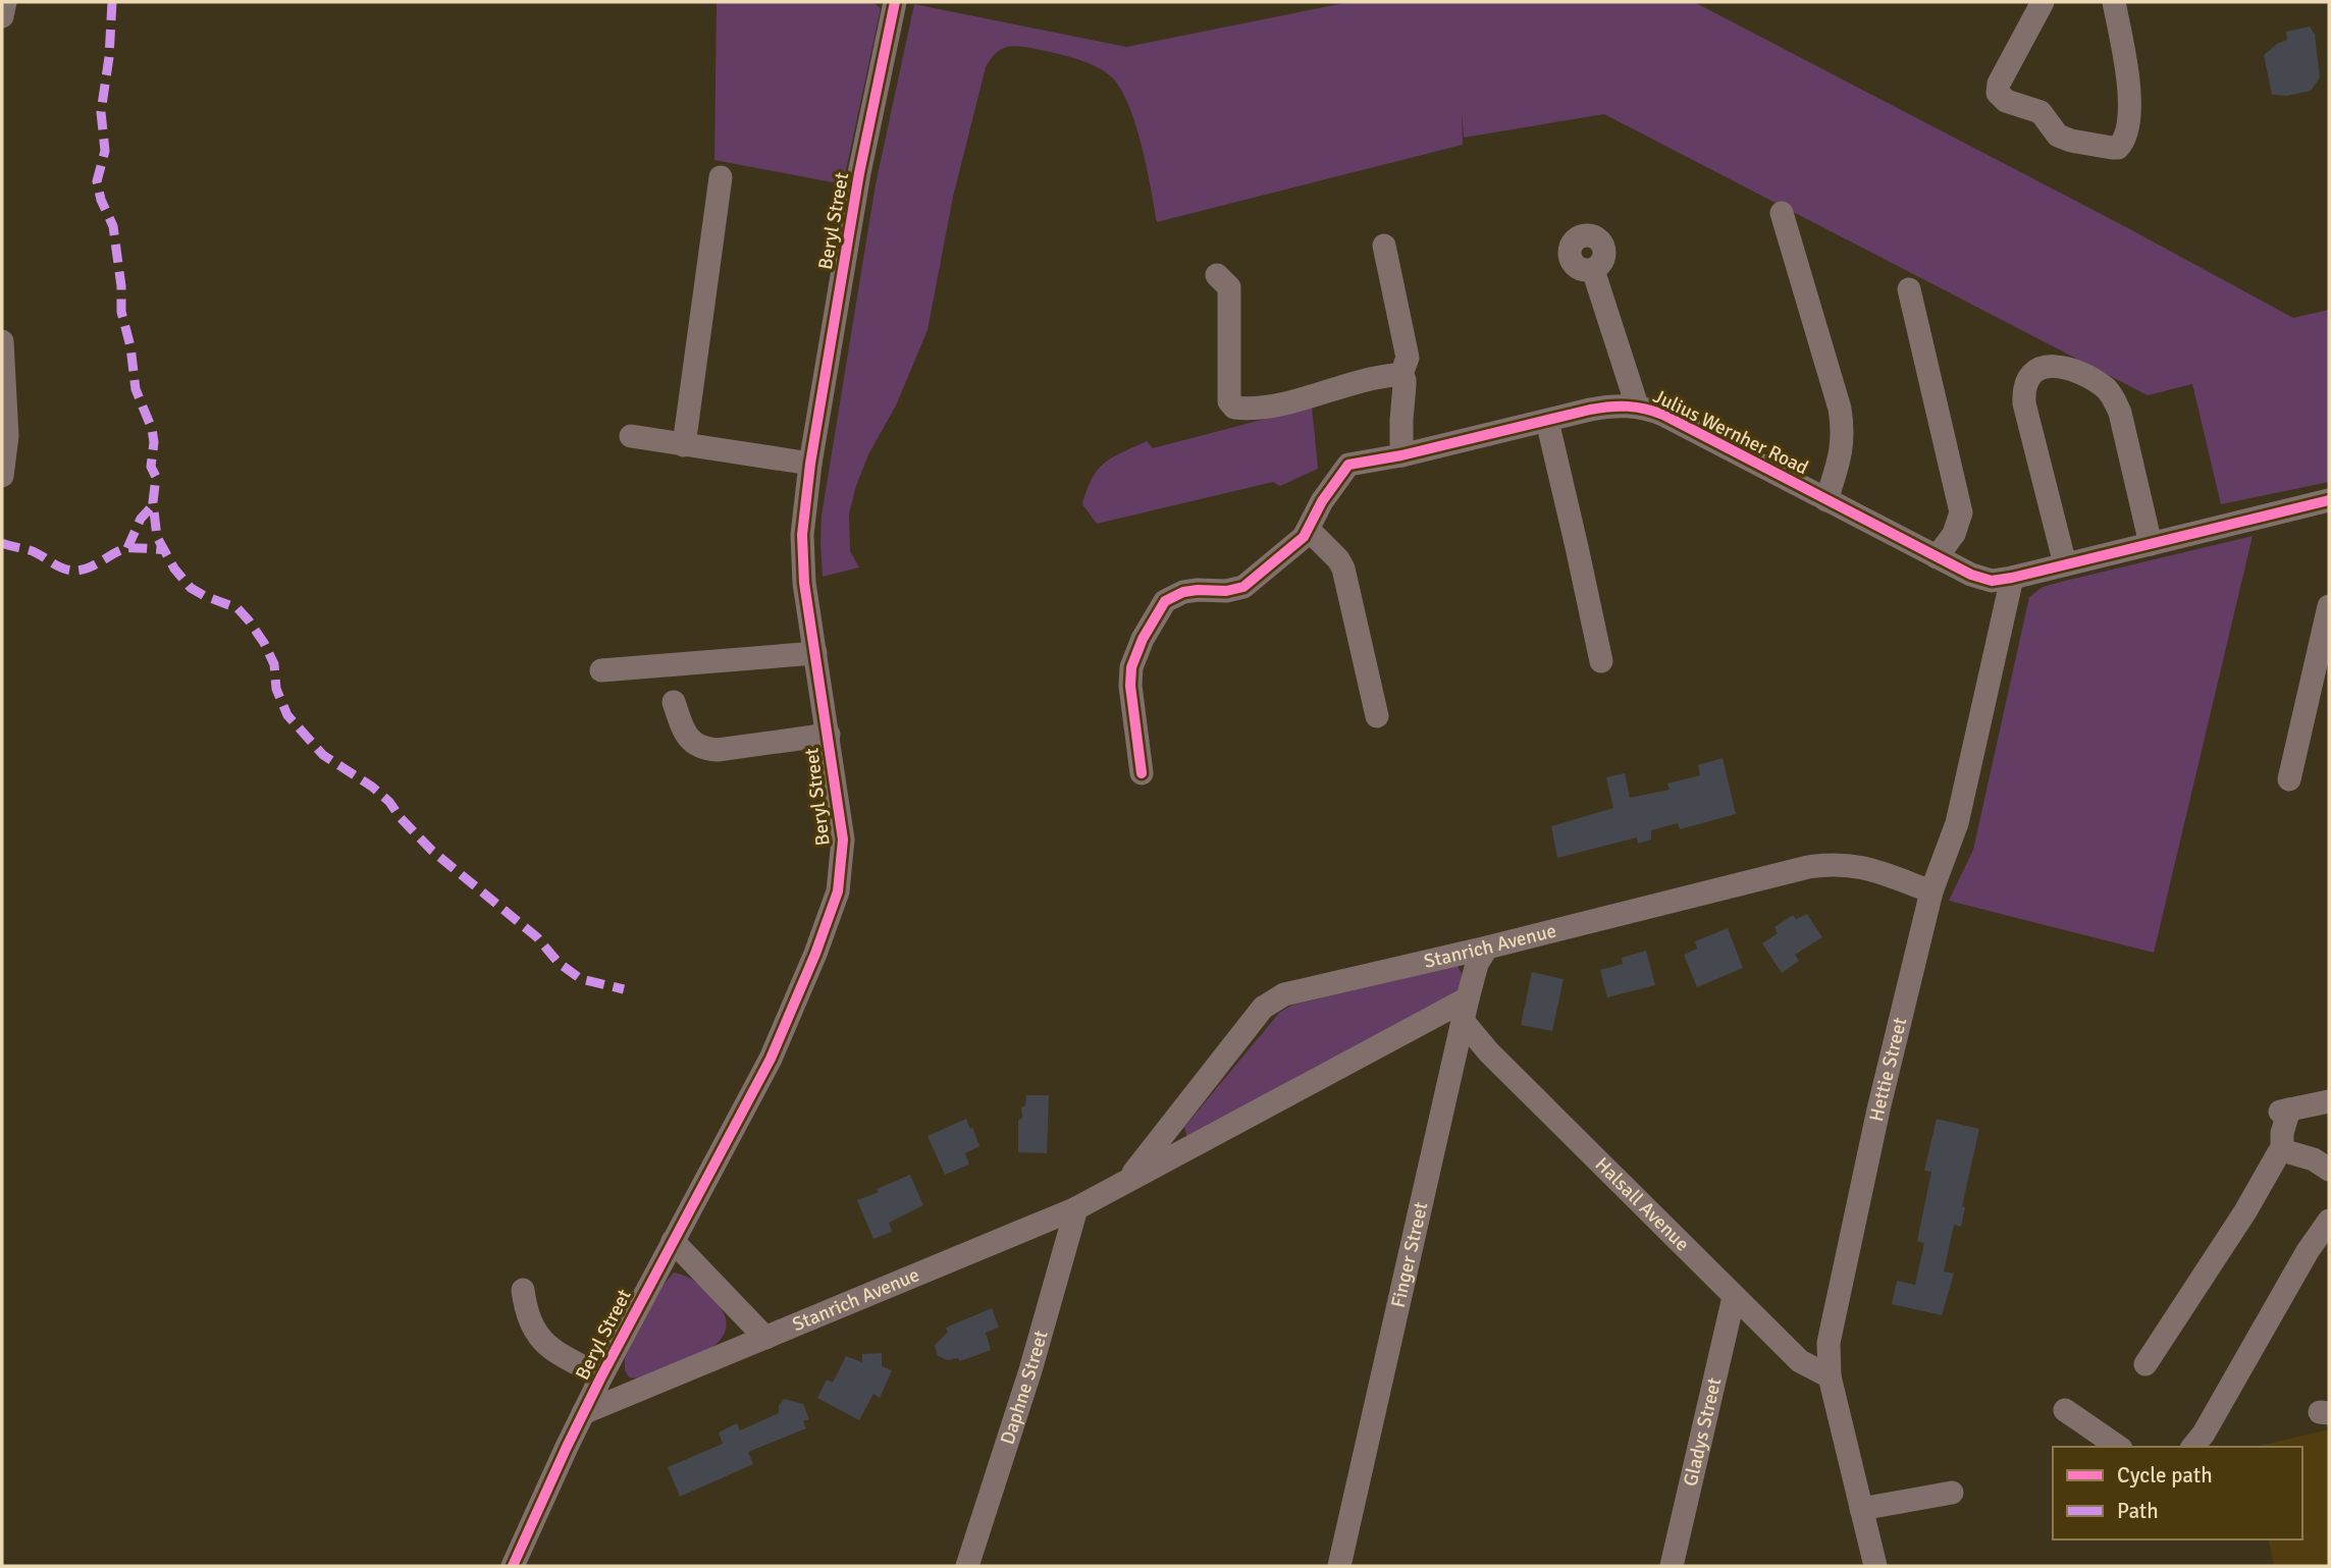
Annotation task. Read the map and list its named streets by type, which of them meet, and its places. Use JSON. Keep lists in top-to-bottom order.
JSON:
{
  "streets": {
    "street": [
      "Beryl Street",
      "Julius Wernher Road",
      "Stanrich Avenue",
      "Hettie Street",
      "Halsall Avenue",
      "Finger Street",
      "Daphne Street",
      "Gladys Street"
    ]
  },
  "crossings": [
    ["Beryl Street", "Stanrich Avenue"],
    ["Julius Wernher Road", "Hettie Street"],
    ["Stanrich Avenue", "Hettie Street"],
    ["Stanrich Avenue", "Halsall Avenue"],
    ["Stanrich Avenue", "Finger Street"],
    ["Stanrich Avenue", "Daphne Street"],
    ["Hettie Street", "Halsall Avenue"],
    ["Halsall Avenue", "Finger Street"],
    ["Halsall Avenue", "Gladys Street"]
  ],
  "legend": ["Cycle path", "Path"]
}
